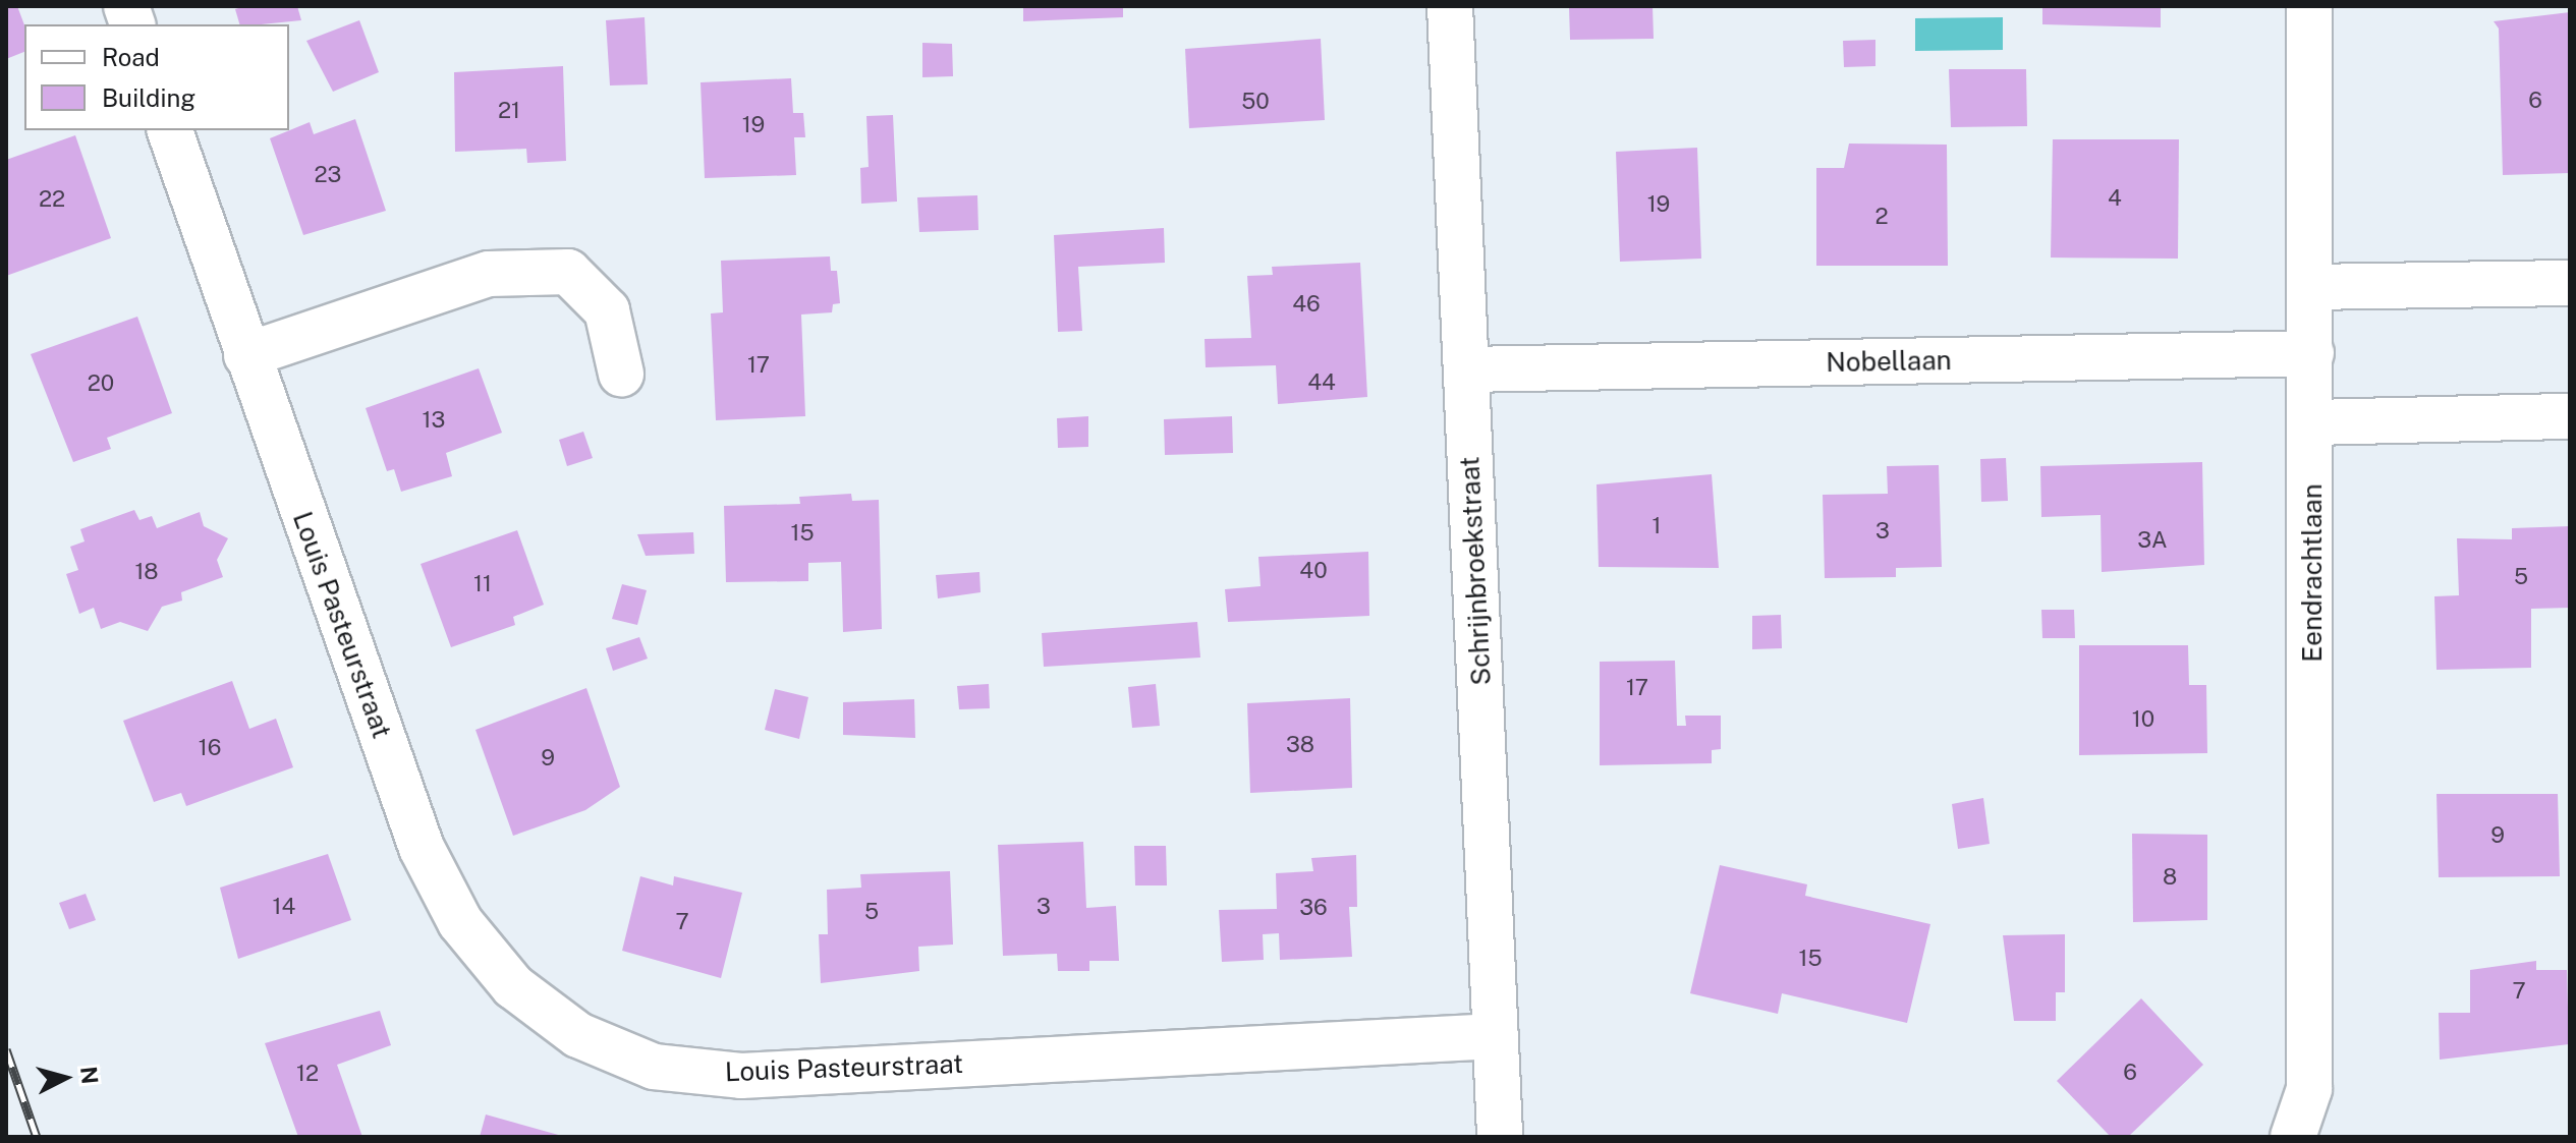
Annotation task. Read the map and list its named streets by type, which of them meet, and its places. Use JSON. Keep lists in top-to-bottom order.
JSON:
{
  "streets": {
    "street": [
      "Nobellaan",
      "Schrijnbroekstraat",
      "Eendrachtlaan",
      "Louis Pasteurstraat"
    ]
  },
  "crossings": [
    ["Nobellaan", "Schrijnbroekstraat"],
    ["Nobellaan", "Eendrachtlaan"],
    ["Schrijnbroekstraat", "Louis Pasteurstraat"]
  ],
  "house_numbers": [
    "6",
    "50",
    "21",
    "19",
    "23",
    "4",
    "22",
    "19",
    "2",
    "46",
    "17",
    "44",
    "20",
    "13",
    "1",
    "3",
    "15",
    "3A",
    "40",
    "18",
    "5",
    "11",
    "17",
    "10",
    "38",
    "16",
    "9",
    "9",
    "8",
    "14",
    "3",
    "36",
    "5",
    "7",
    "15",
    "7",
    "6",
    "12"
  ],
  "legend": ["Road", "Building"],
  "north": "right"
}
